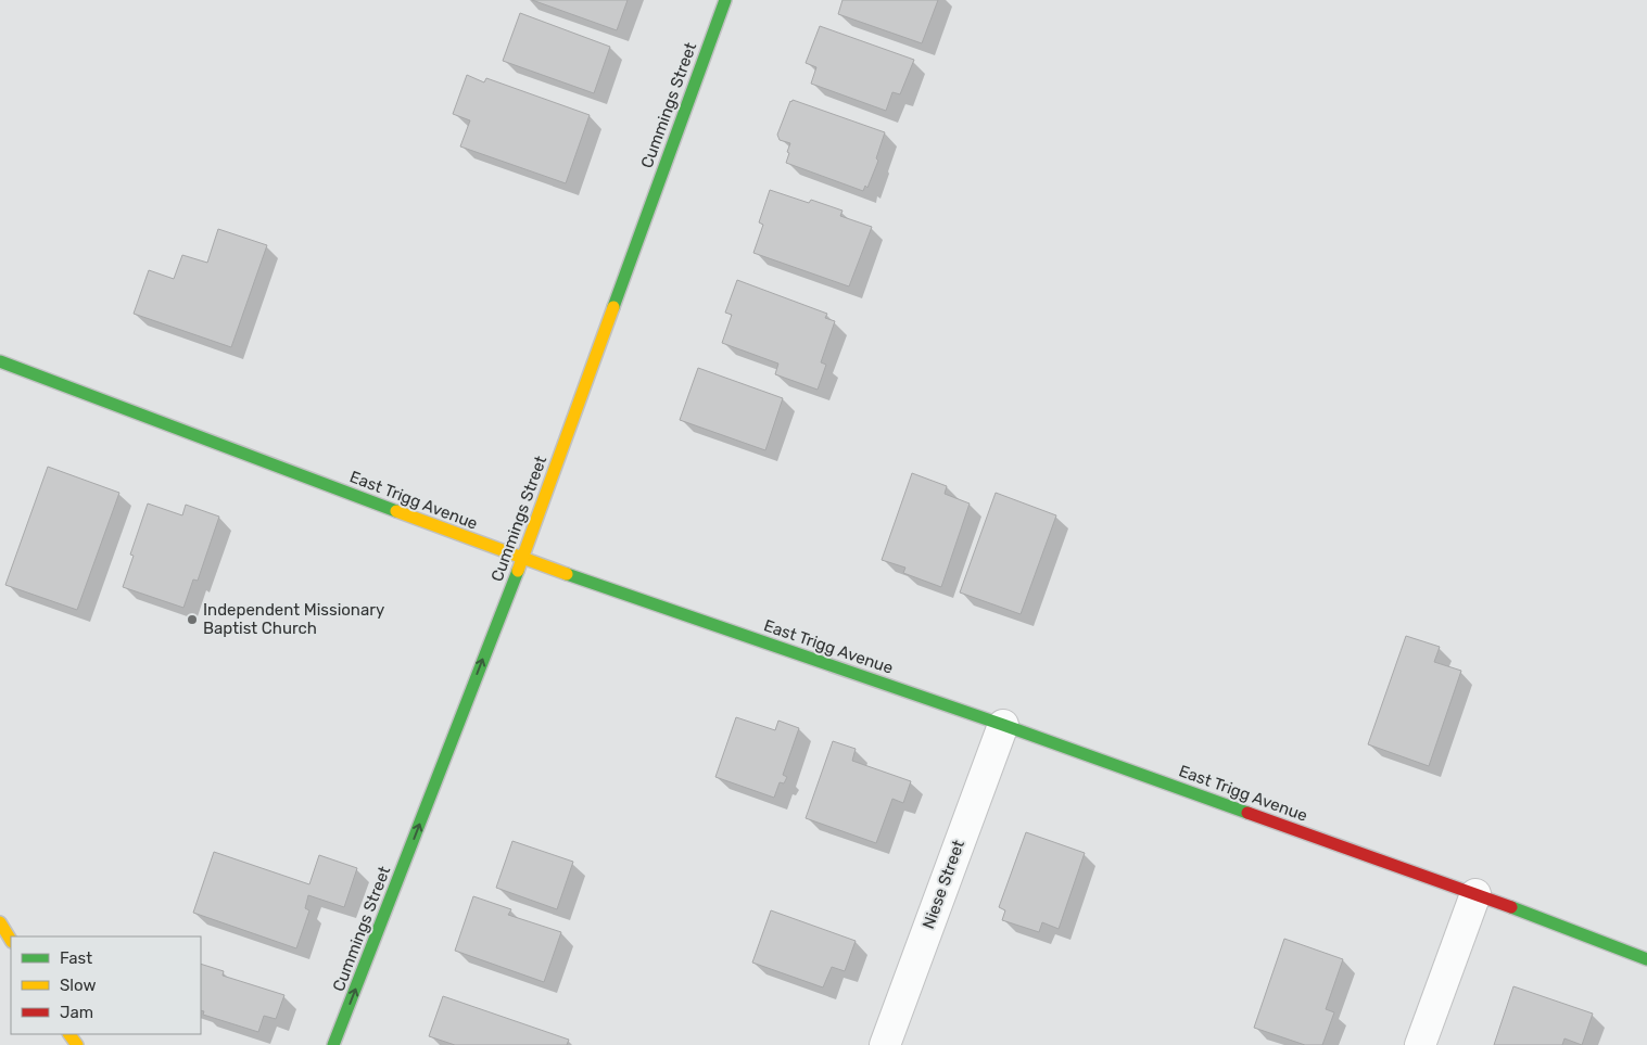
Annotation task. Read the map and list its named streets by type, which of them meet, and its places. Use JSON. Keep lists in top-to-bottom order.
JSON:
{
  "streets": {
    "main road": ["Cummings Street", "East Trigg Avenue"],
    "street": ["Niese Street"]
  },
  "crossings": [
    ["Cummings Street", "East Trigg Avenue"],
    ["East Trigg Avenue", "Niese Street"]
  ],
  "one_way": ["Cummings Street"],
  "places": ["Independent Missionary Baptist Church"],
  "legend": ["Fast", "Slow", "Jam"]
}
